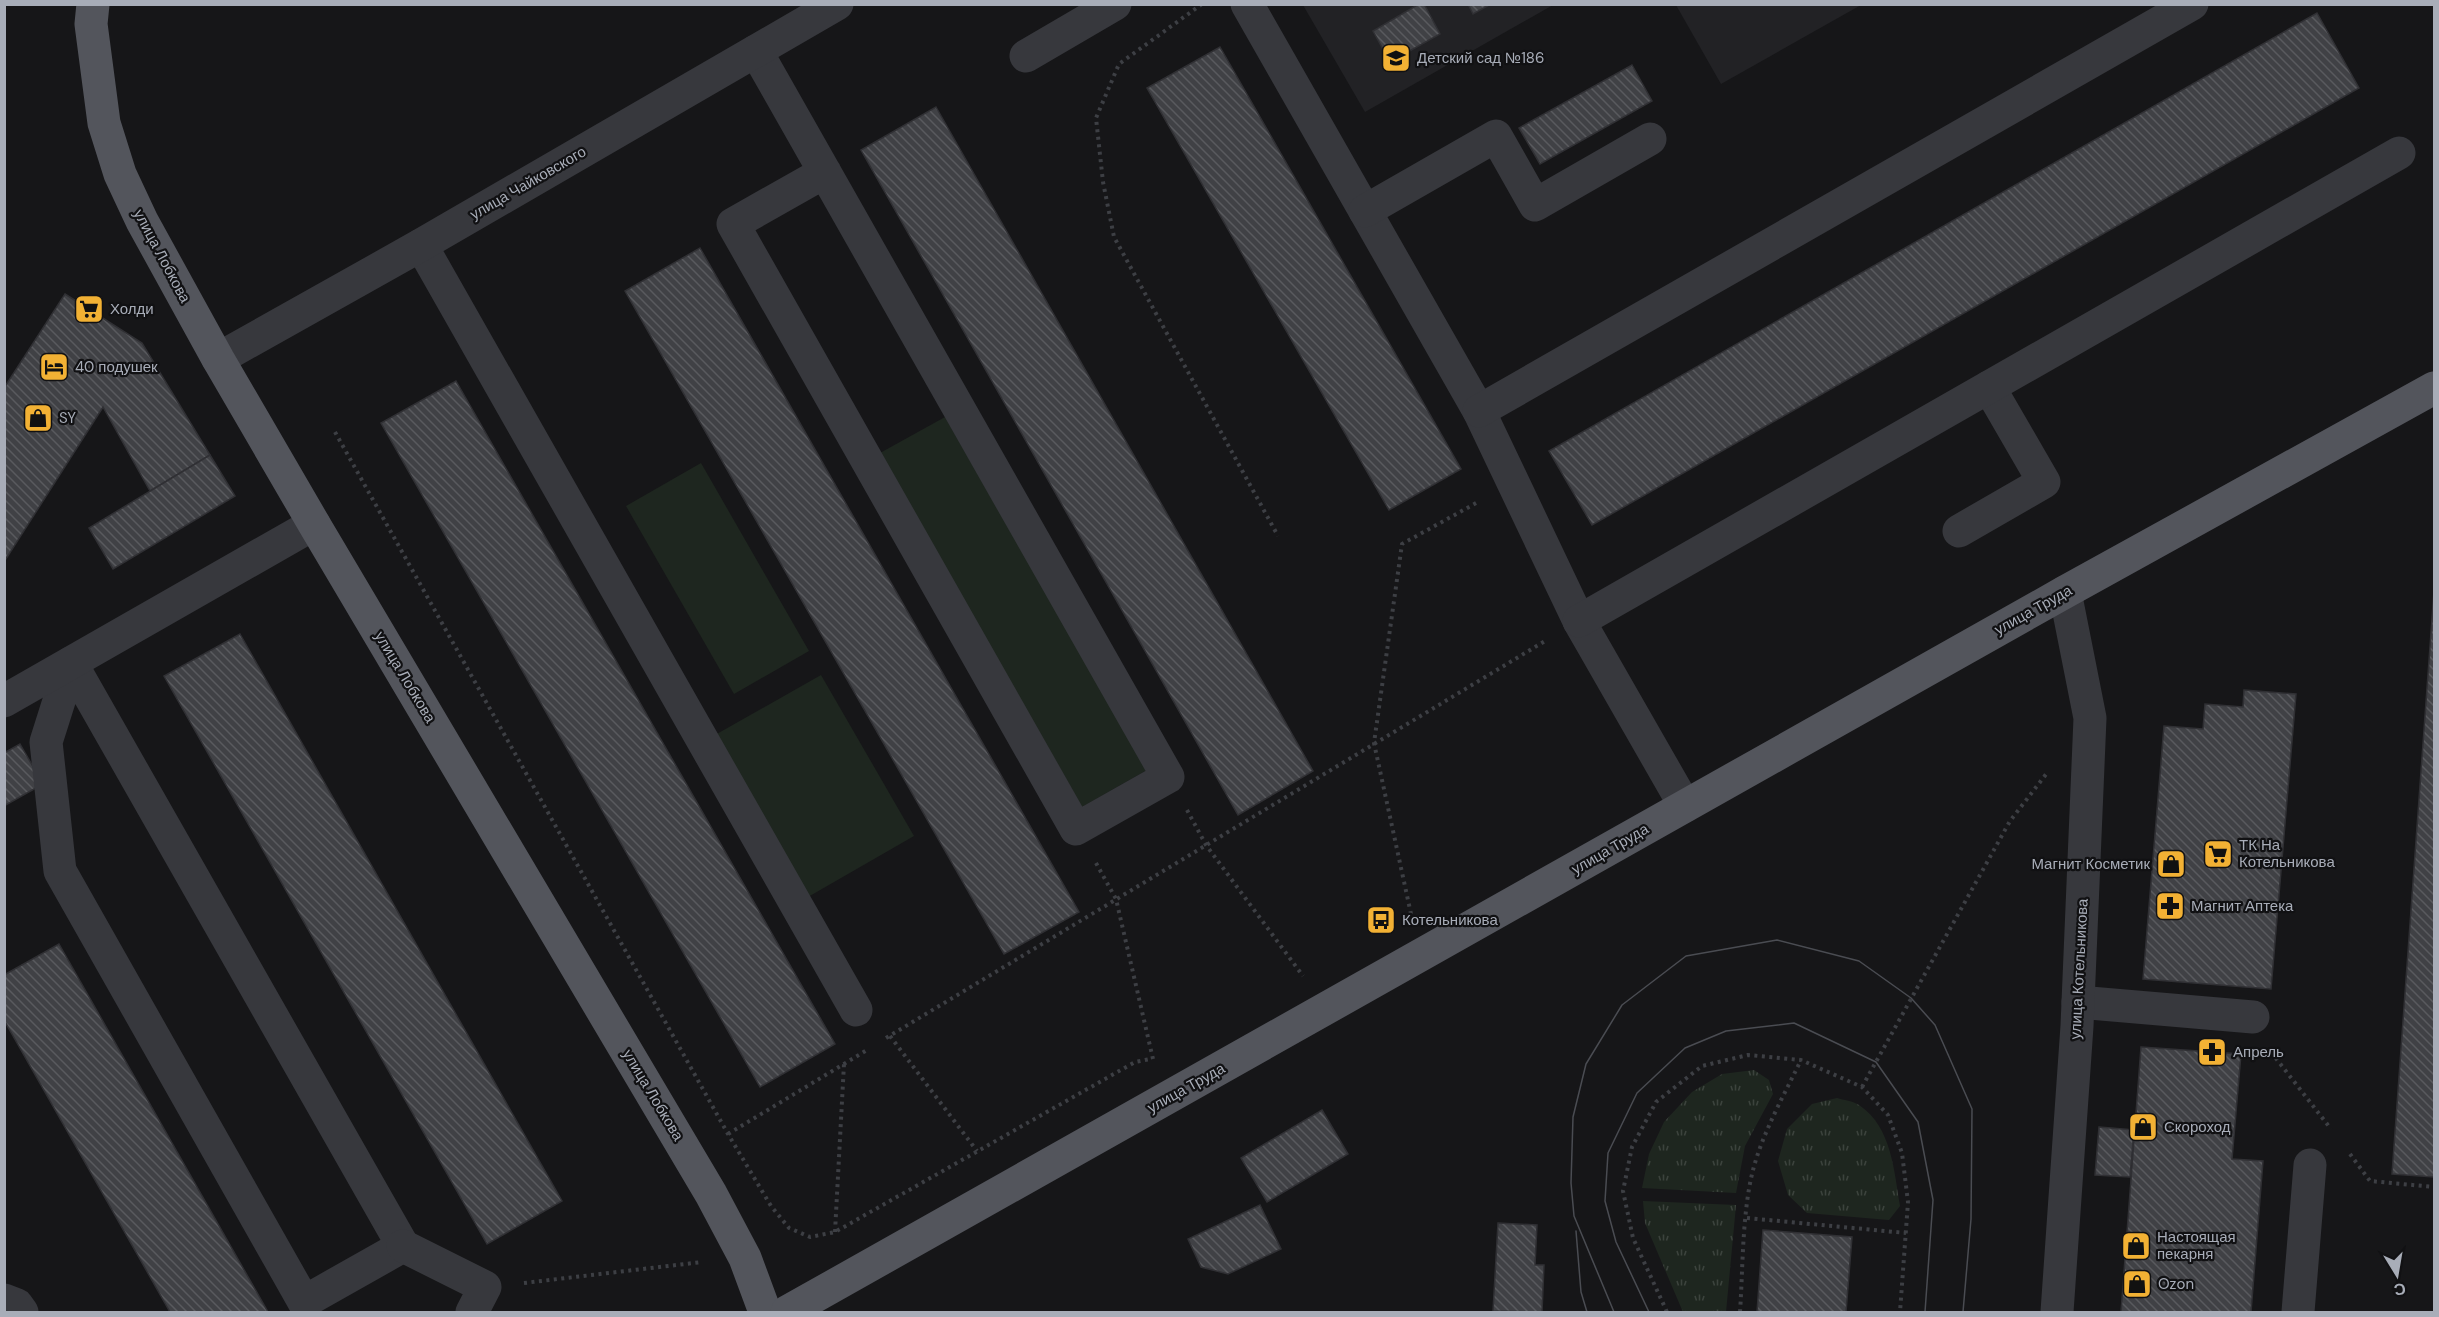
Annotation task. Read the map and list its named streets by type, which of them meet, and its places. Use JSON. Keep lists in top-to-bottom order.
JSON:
{
  "streets": {
    "main road": ["улица Лобкова", "улица Труда"],
    "street": ["улица Чайковского", "улица Котельникова"]
  },
  "crossings": [
    ["улица Чайковского", "улица Лобкова"],
    ["улица Труда", "улица Котельникова"]
  ],
  "places": {
    "school or university": ["Детский сад №186"],
    "supermarket": ["Холди", "ТК На Котельникова"],
    "hotel": ["40 подушек"],
    "shop": [
      "SY",
      "Магнит Косметик",
      "Скороход",
      "Настоящая пекарня",
      "Ozon"
    ],
    "pharmacy": ["Магнит Аптека", "Апрель"],
    "bus stop": ["Котельникова"]
  },
  "north": "bottom"
}
